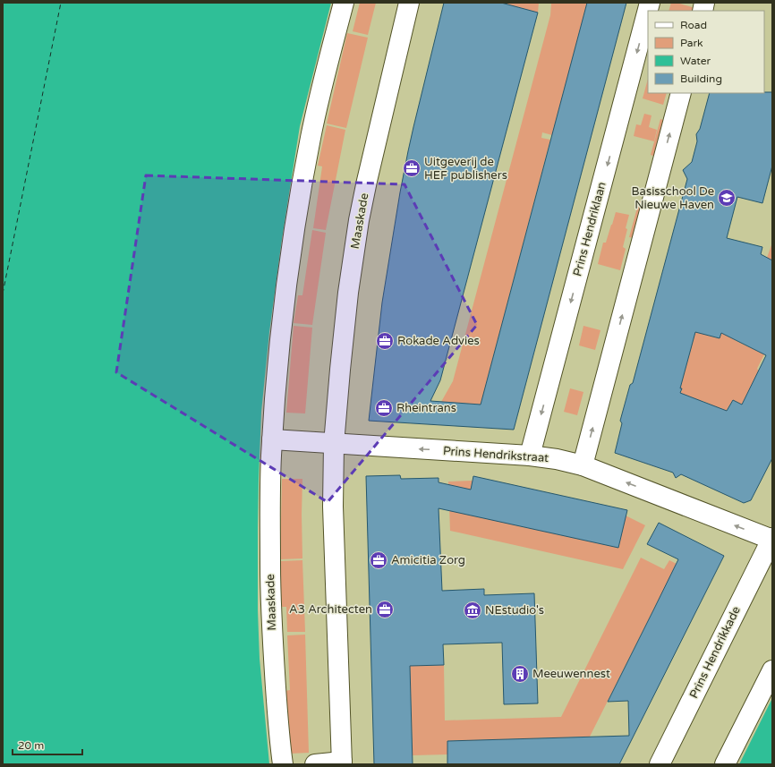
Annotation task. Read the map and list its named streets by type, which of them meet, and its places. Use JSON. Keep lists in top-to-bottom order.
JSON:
{
  "streets": {
    "street": [
      "Maaskade",
      "Prins Hendriklaan",
      "Prins Hendrikstraat",
      "Prins Hendrikkade"
    ]
  },
  "crossings": [
    ["Maaskade", "Prins Hendrikstraat"],
    ["Prins Hendriklaan", "Prins Hendrikstraat"],
    ["Prins Hendrikstraat", "Prins Hendrikkade"]
  ],
  "one_way": ["Prins Hendrikstraat"],
  "places": {
    "office": [
      "Uitgeverij de HEF publishers",
      "Rokade Advies",
      "Rheintrans",
      "Amicitia Zorg",
      "A3 Architecten"
    ],
    "school or university": ["Basisschool De Nieuwe Haven"],
    "museum": ["NEstudio's"],
    "building": ["Meeuwennest"]
  },
  "legend": [
    "Road",
    "Park",
    "Water",
    "Building"
  ],
  "scale_bar": "20 m"
}
